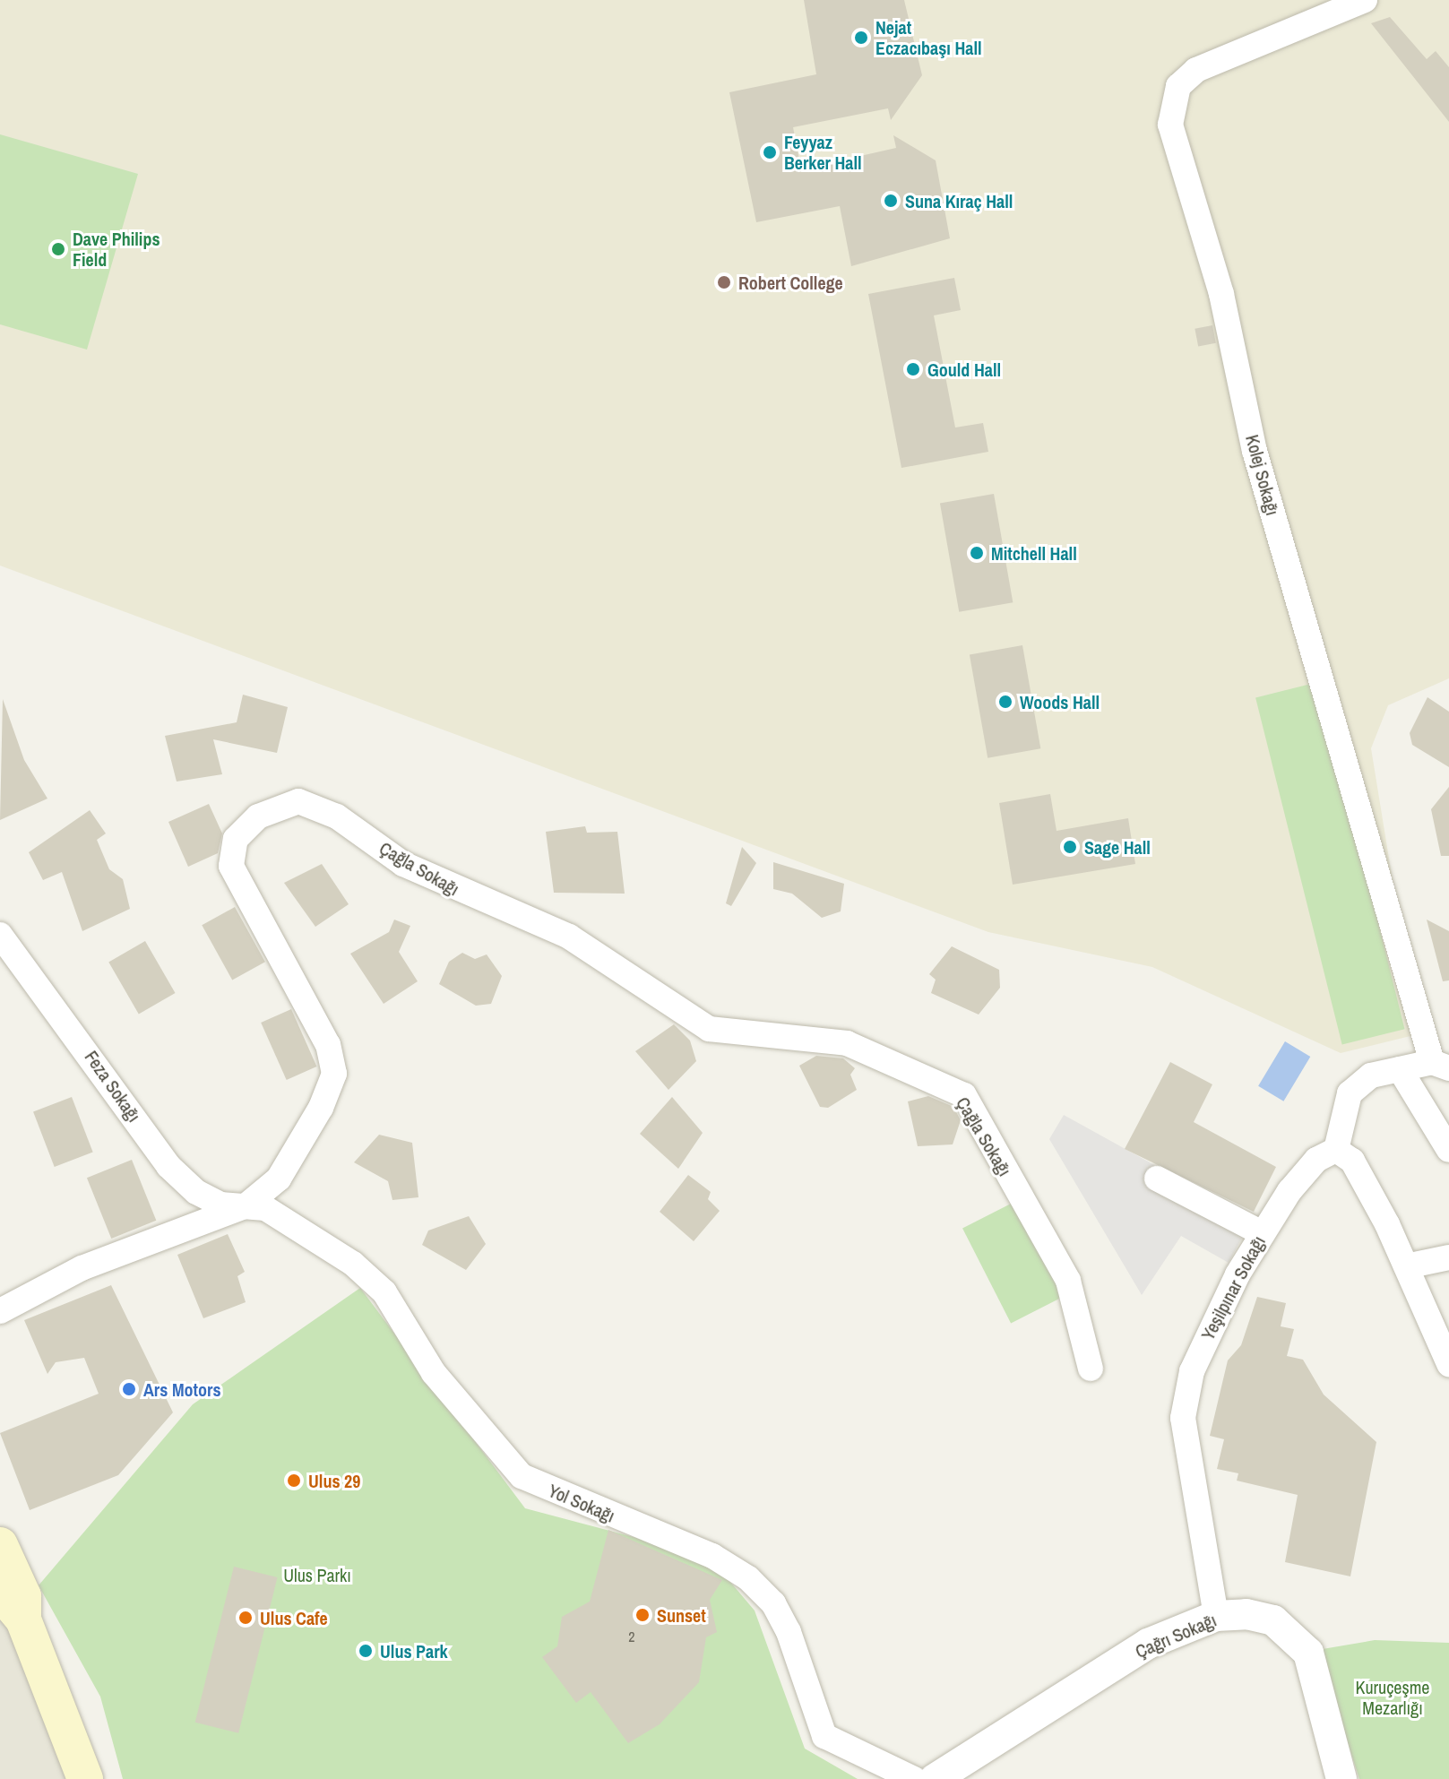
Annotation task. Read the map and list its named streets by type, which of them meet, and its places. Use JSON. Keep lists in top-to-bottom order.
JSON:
{
  "streets": {
    "street": [
      "Kolej Sokağı",
      "Çağla Sokağı",
      "Feza Sokağı",
      "Yeşilpınar Sokağı",
      "Yol Sokağı",
      "Çağrı Sokağı"
    ]
  },
  "crossings": [
    ["Çağla Sokağı", "Feza Sokağı"],
    ["Çağla Sokağı", "Yol Sokağı"],
    ["Feza Sokağı", "Yol Sokağı"],
    ["Yeşilpınar Sokağı", "Çağrı Sokağı"]
  ],
  "parks": ["Ulus Parkı", "Kuruçeşme Mezarlığı"],
  "places": [
    "Nejat Eczacıbaşı Hall",
    "Feyyaz Berker Hall",
    "Suna Kıraç Hall",
    "Dave Philips Field",
    "Robert College",
    "Gould Hall",
    "Mitchell Hall",
    "Woods Hall",
    "Sage Hall",
    "Ars Motors",
    "Ulus 29",
    "Sunset",
    "Ulus Cafe",
    "Ulus Park"
  ],
  "house_numbers": ["2"]
}
